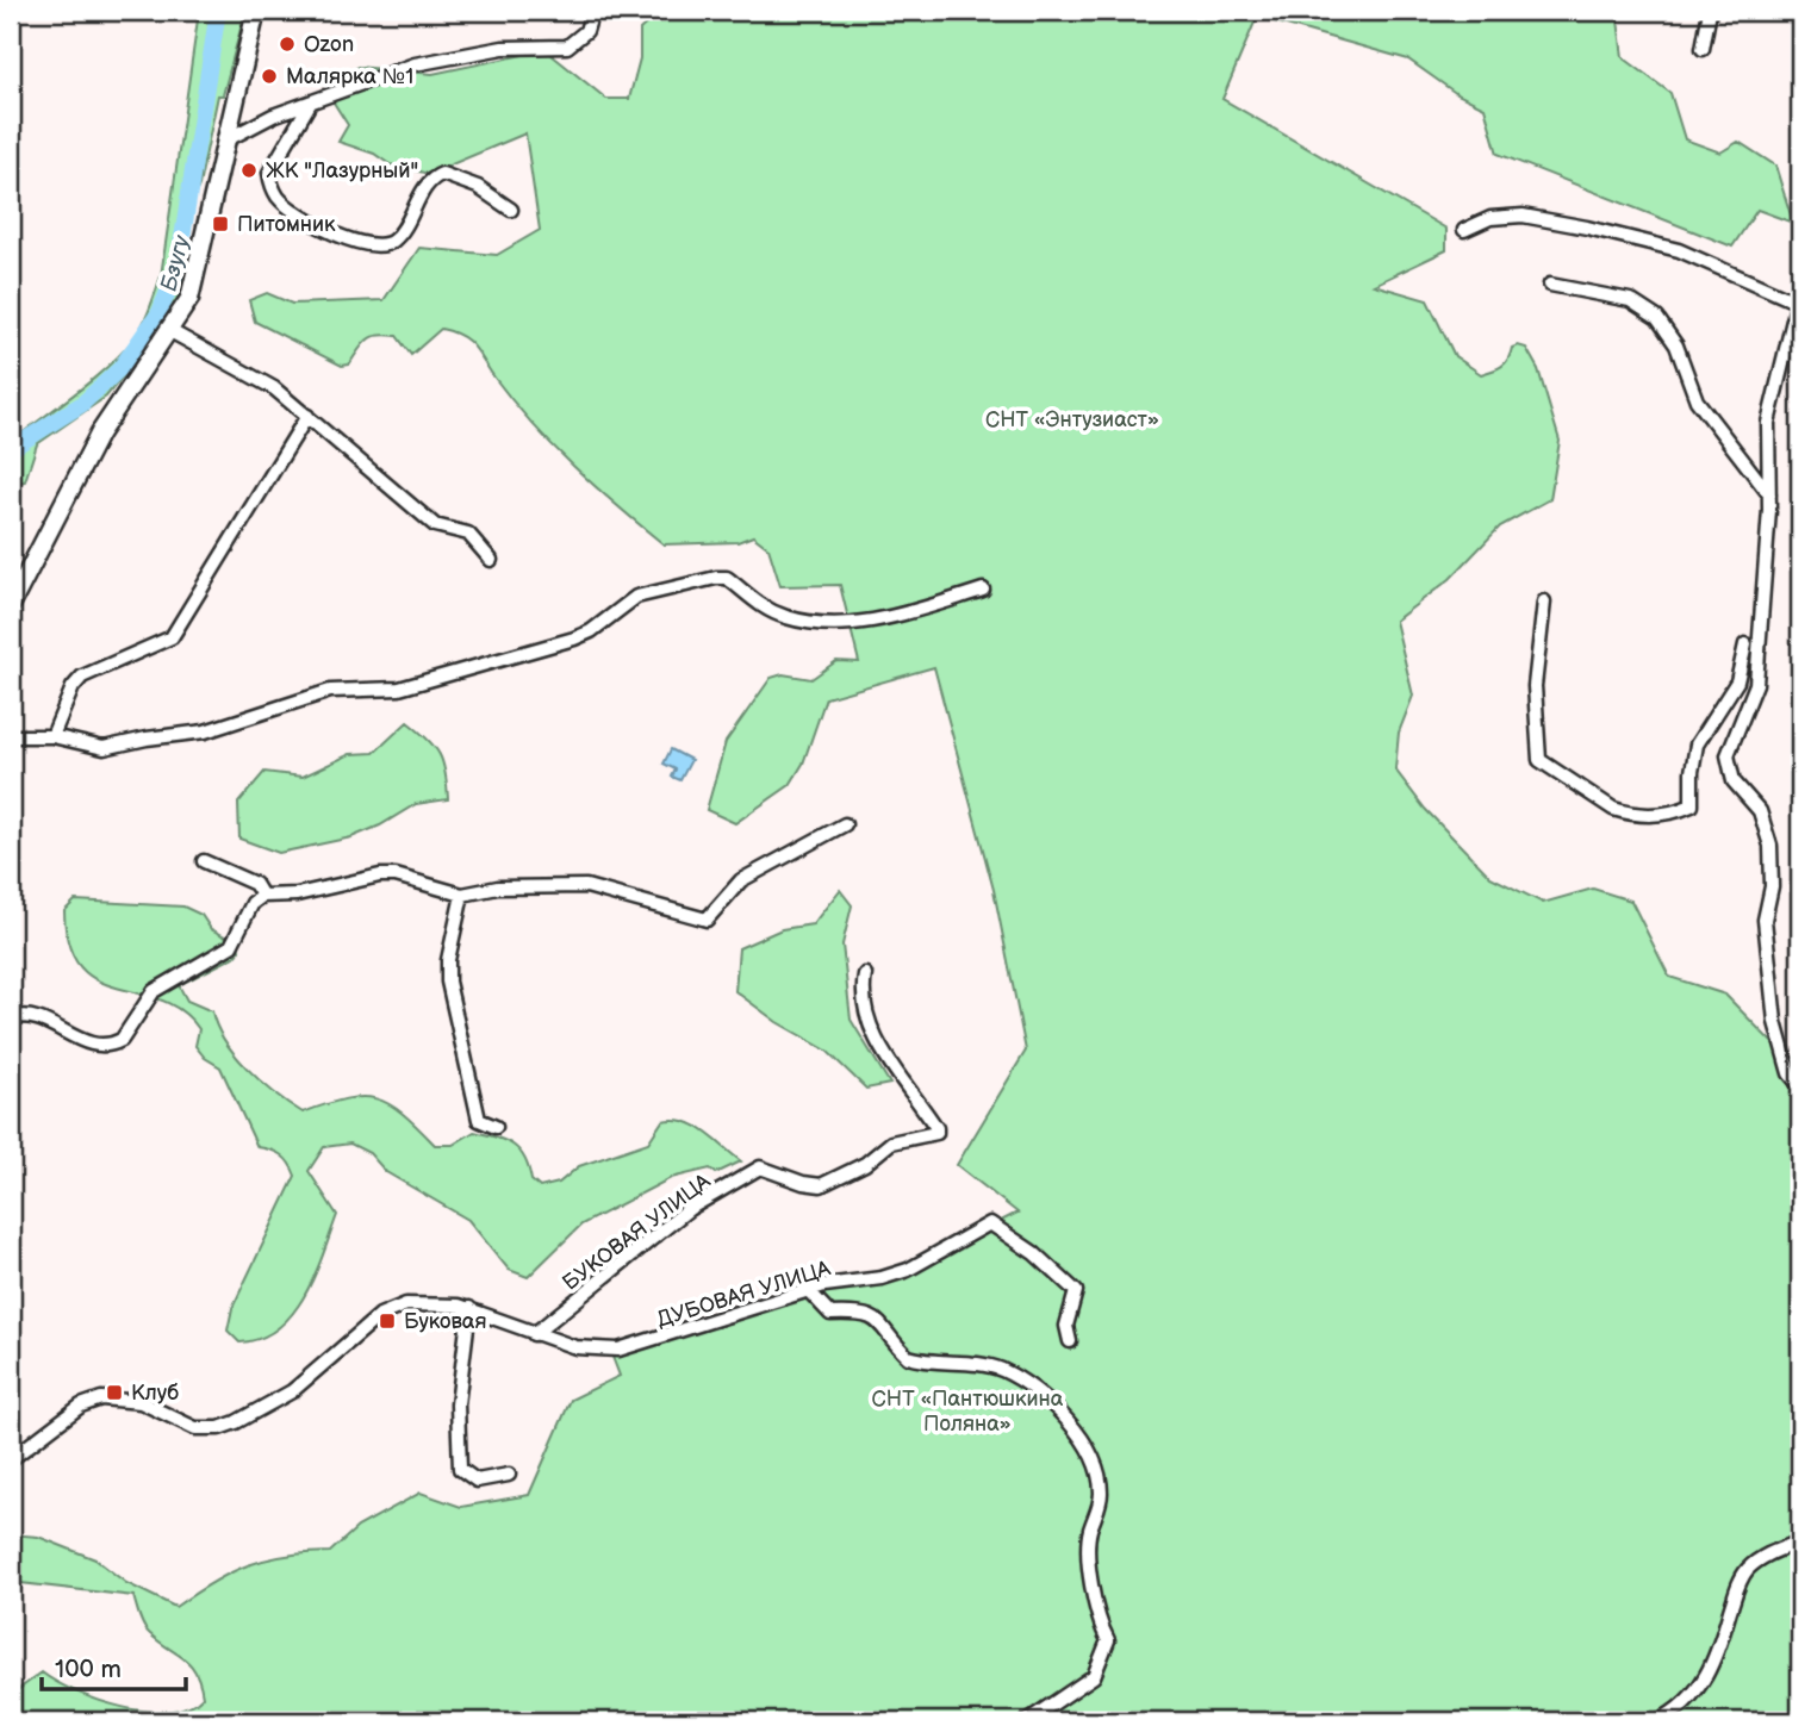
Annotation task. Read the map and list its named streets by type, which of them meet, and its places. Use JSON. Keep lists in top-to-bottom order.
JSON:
{
  "streets": {
    "street": ["БУКОВАЯ УЛИЦА", "ДУБОВАЯ УЛИЦА"]
  },
  "crossings": [
    ["БУКОВАЯ УЛИЦА", "ДУБОВАЯ УЛИЦА"]
  ],
  "water": ["Бзугу"],
  "parks": ["СНТ «Энтузиаст»", "СНТ «Пантюшкина Поляна»"],
  "places": {
    "other": ["Ozon", "Малярка №1", "ЖК \"Лазурный\""],
    "transit": ["Питомник", "Буковая", "Клуб"]
  },
  "scale_bar": "100 m"
}
